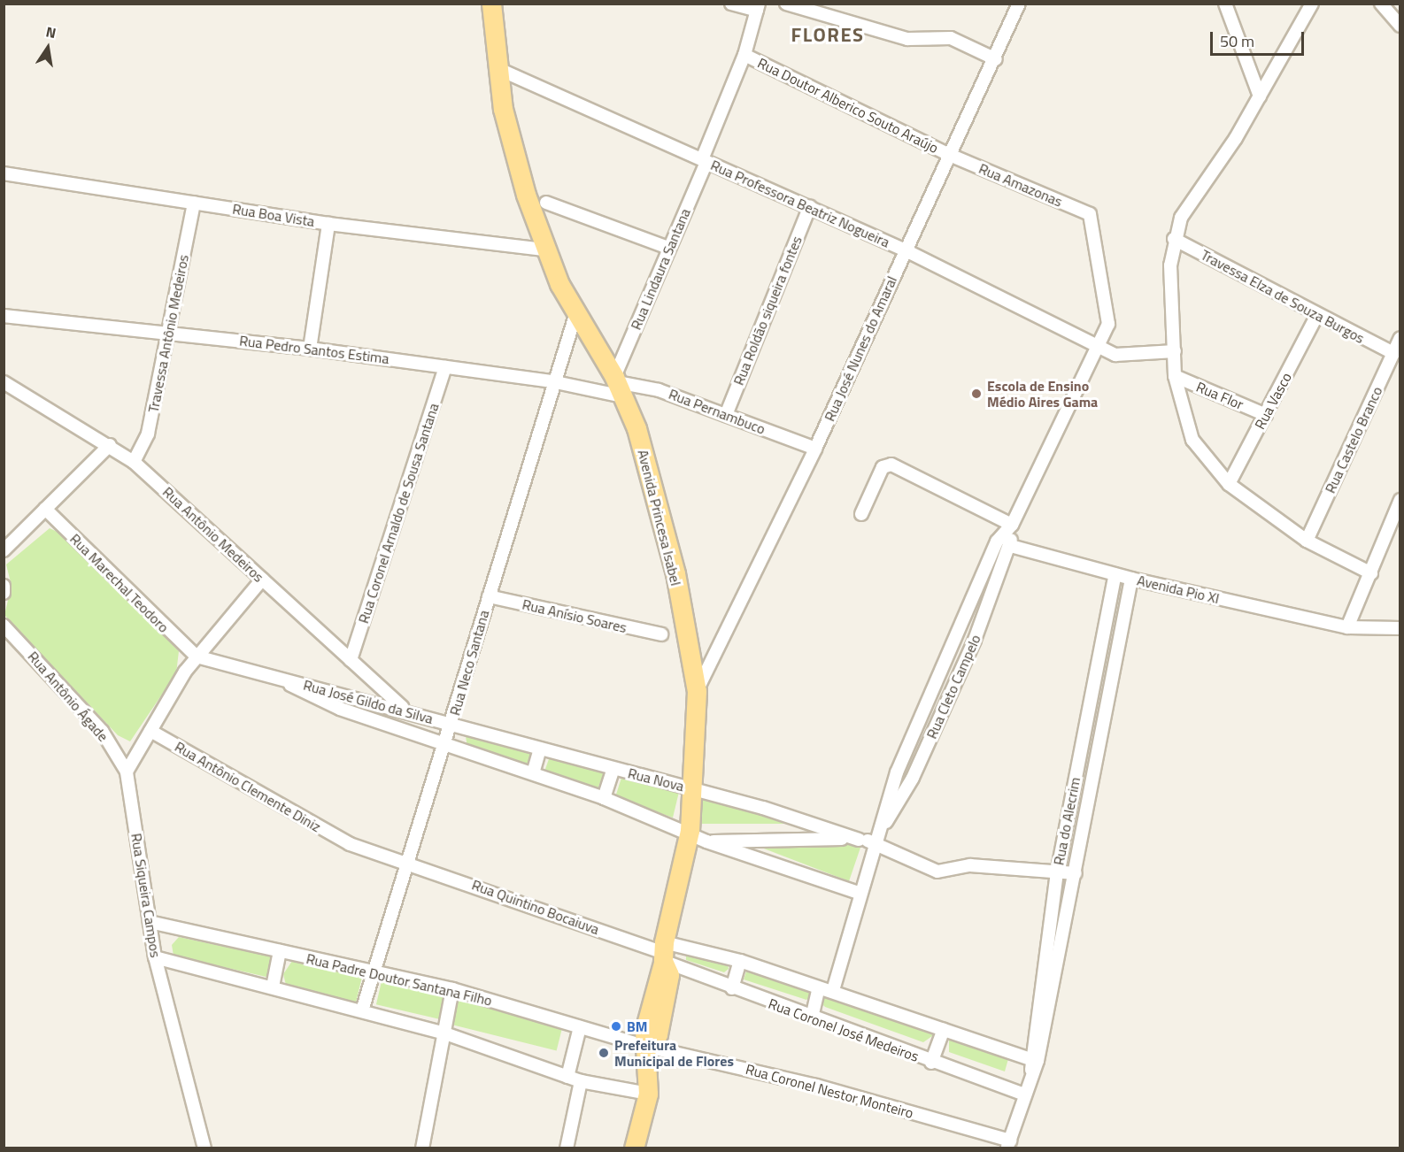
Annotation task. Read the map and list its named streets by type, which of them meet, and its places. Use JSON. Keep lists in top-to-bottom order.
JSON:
{
  "streets": {
    "main road": ["Avenida Princesa Isabel"],
    "street": [
      "Rua Doutor Alberico Souto Araújo",
      "Rua Amazonas",
      "Rua Professora Beatriz Nogueira",
      "Rua Boa Vista",
      "Rua Lindaura Santana",
      "Travessa Elza de Souza Burgos",
      "Rua Roldão siqueira fontes",
      "Travessa Antônio Medeiros",
      "Rua José Nunes do Amaral",
      "Rua Pedro Santos Estima",
      "Rua Flor",
      "Rua Vasco",
      "Rua Pernambuco",
      "Rua Castelo Branco",
      "Rua Coronel Arnaldo de Sousa Santana",
      "Rua Antônio Medeiros",
      "Rua Marechal Teodoro",
      "Avenida Pio XI",
      "Rua Anísio Soares",
      "Rua Neco Santana",
      "Rua Cleto Campelo",
      "Rua Antônio Ágade",
      "Rua José Gildo da Silva",
      "Rua Nova",
      "Rua Antônio Clemente Diniz",
      "Rua do Alecrim",
      "Rua Siqueira Campos",
      "Rua Quintino Bocaiuva",
      "Rua Padre Doutor Santana Filho",
      "Rua Coronel José Medeiros",
      "Rua Coronel Nestor Monteiro"
    ]
  },
  "crossings": [
    ["Rua Doutor Alberico Souto Araújo", "Rua Amazonas"],
    ["Rua Doutor Alberico Souto Araújo", "Rua Lindaura Santana"],
    ["Rua Doutor Alberico Souto Araújo", "Rua José Nunes do Amaral"],
    ["Rua Amazonas", "Rua José Nunes do Amaral"],
    ["Rua Amazonas", "Rua Cleto Campelo"],
    ["Rua Professora Beatriz Nogueira", "Rua Lindaura Santana"],
    ["Rua Professora Beatriz Nogueira", "Rua Roldão siqueira fontes"],
    ["Rua Professora Beatriz Nogueira", "Rua José Nunes do Amaral"],
    ["Rua Professora Beatriz Nogueira", "Avenida Princesa Isabel"],
    ["Rua Professora Beatriz Nogueira", "Rua Cleto Campelo"],
    ["Rua Boa Vista", "Travessa Antônio Medeiros"],
    ["Rua Boa Vista", "Avenida Princesa Isabel"],
    ["Rua Lindaura Santana", "Rua Pedro Santos Estima"],
    ["Rua Lindaura Santana", "Rua Pernambuco"],
    ["Rua Lindaura Santana", "Avenida Princesa Isabel"],
    ["Travessa Elza de Souza Burgos", "Rua Vasco"],
    ["Travessa Elza de Souza Burgos", "Rua Castelo Branco"],
    ["Rua Roldão siqueira fontes", "Rua Pernambuco"],
    ["Travessa Antônio Medeiros", "Rua Pedro Santos Estima"],
    ["Travessa Antônio Medeiros", "Rua Antônio Medeiros"],
    ["Rua José Nunes do Amaral", "Rua Pernambuco"],
    ["Rua José Nunes do Amaral", "Avenida Princesa Isabel"],
    ["Rua Pedro Santos Estima", "Rua Pernambuco"],
    ["Rua Pedro Santos Estima", "Rua Coronel Arnaldo de Sousa Santana"],
    ["Rua Pedro Santos Estima", "Avenida Princesa Isabel"],
    ["Rua Pedro Santos Estima", "Rua Neco Santana"],
    ["Rua Flor", "Rua Vasco"],
    ["Rua Pernambuco", "Avenida Princesa Isabel"],
    ["Rua Coronel Arnaldo de Sousa Santana", "Rua Antônio Medeiros"],
    ["Avenida Princesa Isabel", "Rua Neco Santana"],
    ["Avenida Princesa Isabel", "Rua Nova"],
    ["Avenida Princesa Isabel", "Rua Quintino Bocaiuva"],
    ["Avenida Princesa Isabel", "Rua Padre Doutor Santana Filho"],
    ["Avenida Princesa Isabel", "Rua Coronel José Medeiros"],
    ["Avenida Princesa Isabel", "Rua Coronel Nestor Monteiro"],
    ["Rua Antônio Medeiros", "Rua José Gildo da Silva"],
    ["Rua Marechal Teodoro", "Rua José Gildo da Silva"],
    ["Avenida Pio XI", "Rua Cleto Campelo"],
    ["Avenida Pio XI", "Rua do Alecrim"],
    ["Rua Anísio Soares", "Rua Neco Santana"],
    ["Rua Neco Santana", "Rua José Gildo da Silva"],
    ["Rua Neco Santana", "Rua Nova"],
    ["Rua Neco Santana", "Rua Antônio Clemente Diniz"],
    ["Rua Neco Santana", "Rua Quintino Bocaiuva"],
    ["Rua Neco Santana", "Rua Padre Doutor Santana Filho"],
    ["Rua Cleto Campelo", "Rua Nova"],
    ["Rua Cleto Campelo", "Rua Coronel José Medeiros"],
    ["Rua Antônio Ágade", "Rua Siqueira Campos"],
    ["Rua José Gildo da Silva", "Rua Nova"],
    ["Rua Nova", "Rua do Alecrim"],
    ["Rua Antônio Clemente Diniz", "Rua Quintino Bocaiuva"],
    ["Rua do Alecrim", "Rua Coronel José Medeiros"],
    ["Rua do Alecrim", "Rua Coronel Nestor Monteiro"],
    ["Rua Siqueira Campos", "Rua Padre Doutor Santana Filho"],
    ["Rua Quintino Bocaiuva", "Rua Coronel José Medeiros"],
    ["Rua Padre Doutor Santana Filho", "Rua Coronel Nestor Monteiro"]
  ],
  "districts": ["FLORES"],
  "places": ["Escola de Ensino Médio Aires Gama", "BM", "Prefeitura Municipal de Flores"],
  "scale_bar": "50 m",
  "north": "top"
}
